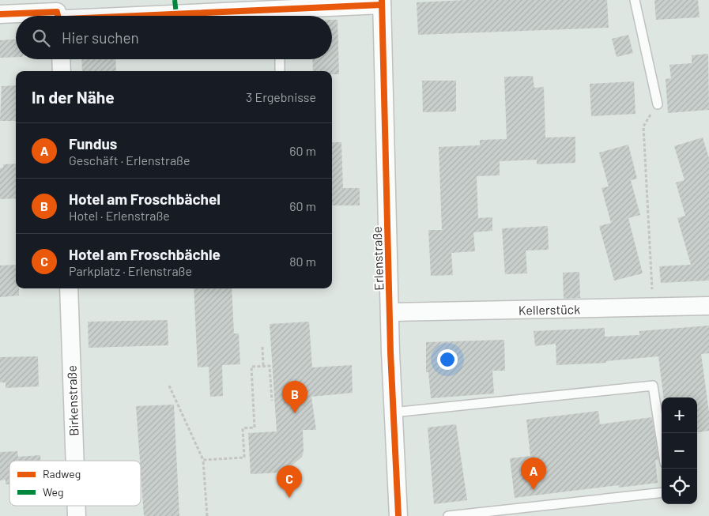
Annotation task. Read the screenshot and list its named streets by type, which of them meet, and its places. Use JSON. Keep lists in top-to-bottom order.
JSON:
{
  "streets": {
    "street": ["Erlenstraße", "Kellerstück", "Birkenstraße"]
  },
  "crossings": [
    ["Erlenstraße", "Kellerstück"]
  ],
  "legend": ["Radweg", "Weg"],
  "page": {
    "search": "Hier suchen",
    "heading": ["In der Nähe", "3 Ergebnisse"],
    "list": [
      {
        "mark": "A",
        "name": "Fundus",
        "note": "Geschäft · Erlenstraße",
        "value": "60 m"
      },
      {
        "mark": "B",
        "name": "Hotel am Froschbächel",
        "note": "Hotel · Erlenstraße",
        "value": "60 m"
      },
      {
        "mark": "C",
        "name": "Hotel am Froschbächle",
        "note": "Parkplatz · Erlenstraße",
        "value": "80 m"
      }
    ],
    "pins": ["B", "A", "C"],
    "map_buttons": ["+", "−"]
  }
}
